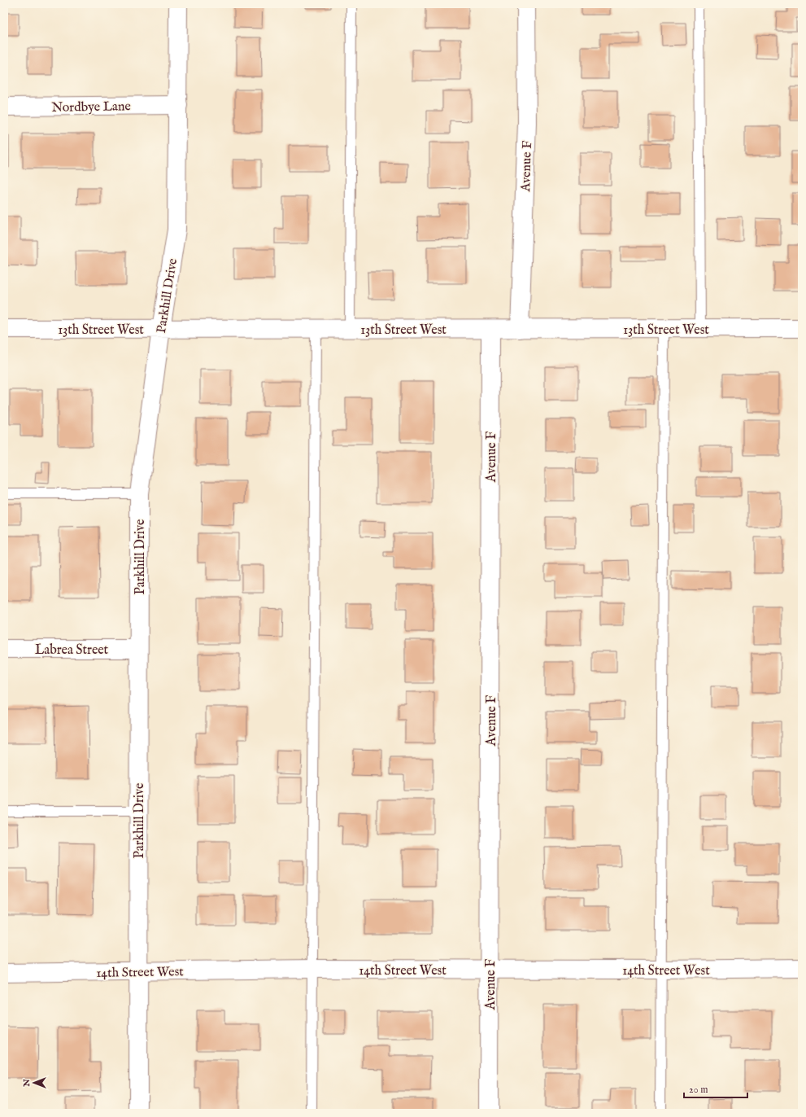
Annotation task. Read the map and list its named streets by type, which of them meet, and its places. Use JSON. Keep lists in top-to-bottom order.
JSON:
{
  "streets": {
    "street": [
      "Nordbye Lane",
      "Avenue F",
      "Parkhill Drive",
      "13th Street West",
      "Labrea Street",
      "14th Street West"
    ]
  },
  "crossings": [
    ["Nordbye Lane", "Parkhill Drive"],
    ["Avenue F", "13th Street West"],
    ["Avenue F", "14th Street West"],
    ["Parkhill Drive", "13th Street West"],
    ["Parkhill Drive", "Labrea Street"],
    ["Parkhill Drive", "14th Street West"]
  ],
  "scale_bar": "20 m",
  "north": "left"
}
